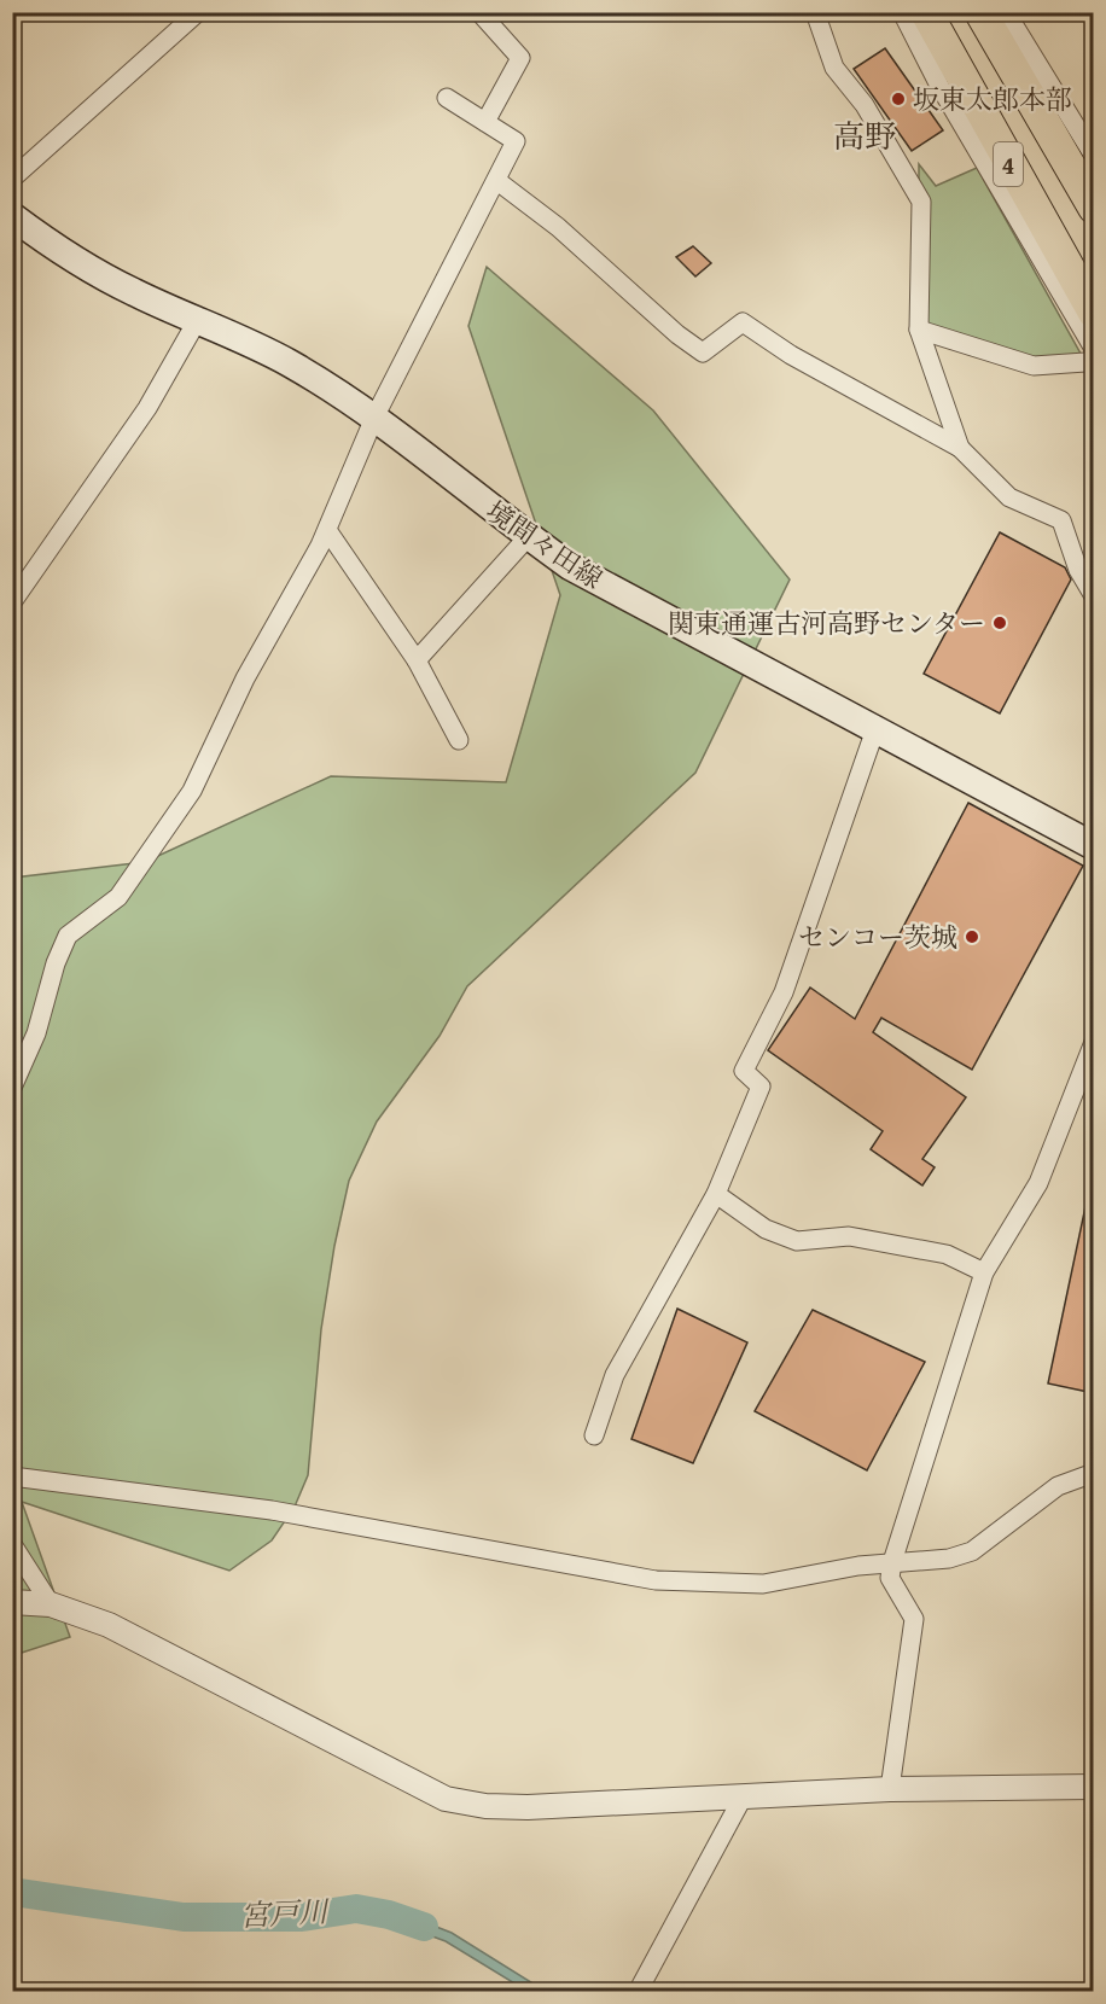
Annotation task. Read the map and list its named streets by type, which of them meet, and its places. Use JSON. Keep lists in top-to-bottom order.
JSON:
{
  "streets": {
    "highway": ["4"],
    "main road": ["境間々田線"]
  },
  "districts": ["高野"],
  "water": ["宮戸川"],
  "places": ["坂東太郎本部", "関東通運古河高野センター", "センコー茨城"]
}
